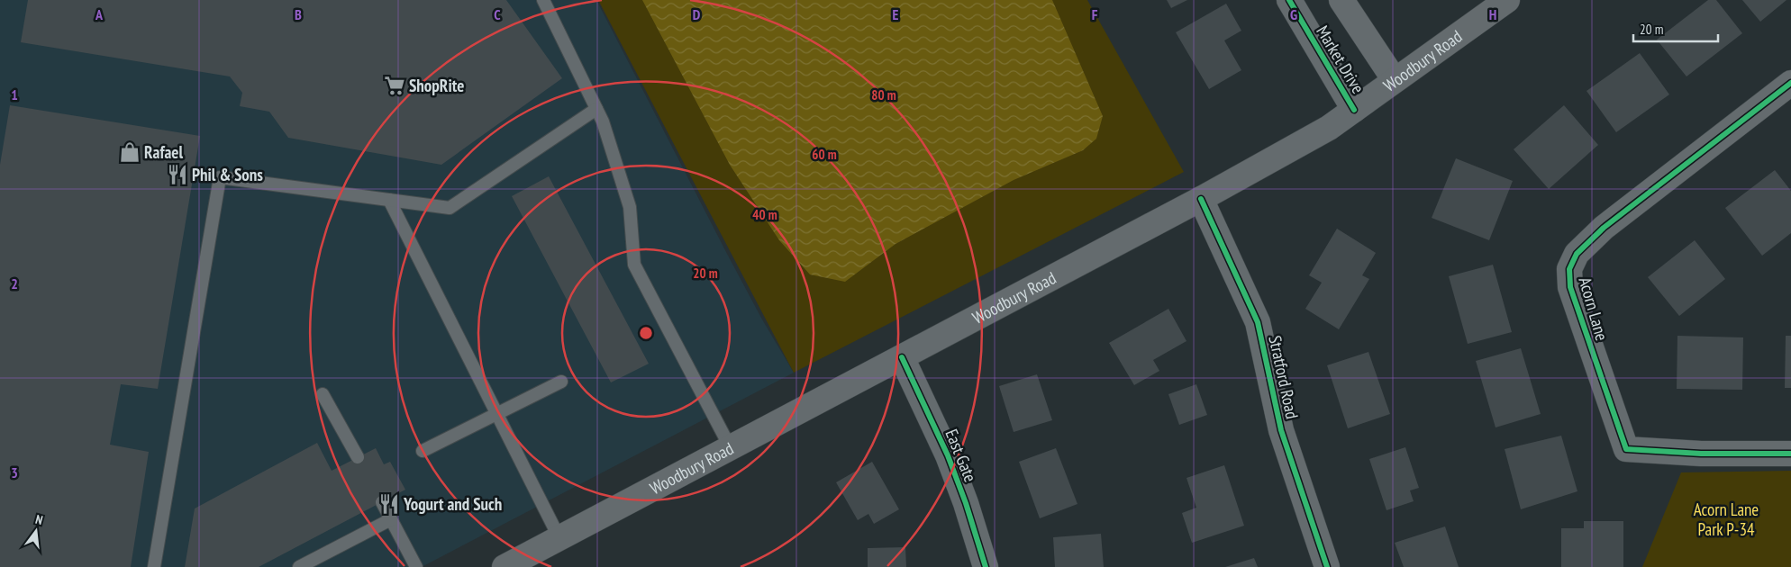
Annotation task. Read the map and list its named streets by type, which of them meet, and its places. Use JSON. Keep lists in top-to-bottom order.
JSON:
{
  "streets": {
    "street": [
      "Market Drive",
      "Woodbury Road",
      "Acorn Lane",
      "Stratford Road",
      "East Gate"
    ]
  },
  "crossings": [
    ["Market Drive", "Woodbury Road"],
    ["Woodbury Road", "Stratford Road"],
    ["Woodbury Road", "East Gate"]
  ],
  "parks": ["Acorn Lane Park P-34"],
  "places": {
    "supermarket": ["ShopRite"],
    "shop": ["Rafael"],
    "restaurant": ["Phil & Sons", "Yogurt and Such"]
  },
  "scale_bar": "20 m",
  "north": "top",
  "grid": {
    "columns": [
      "A",
      "B",
      "C",
      "D",
      "E",
      "F",
      "G",
      "H"
    ],
    "rows": ["1", "2", "3"]
  },
  "rings": [
    "80 m",
    "60 m",
    "40 m",
    "20 m"
  ]
}
